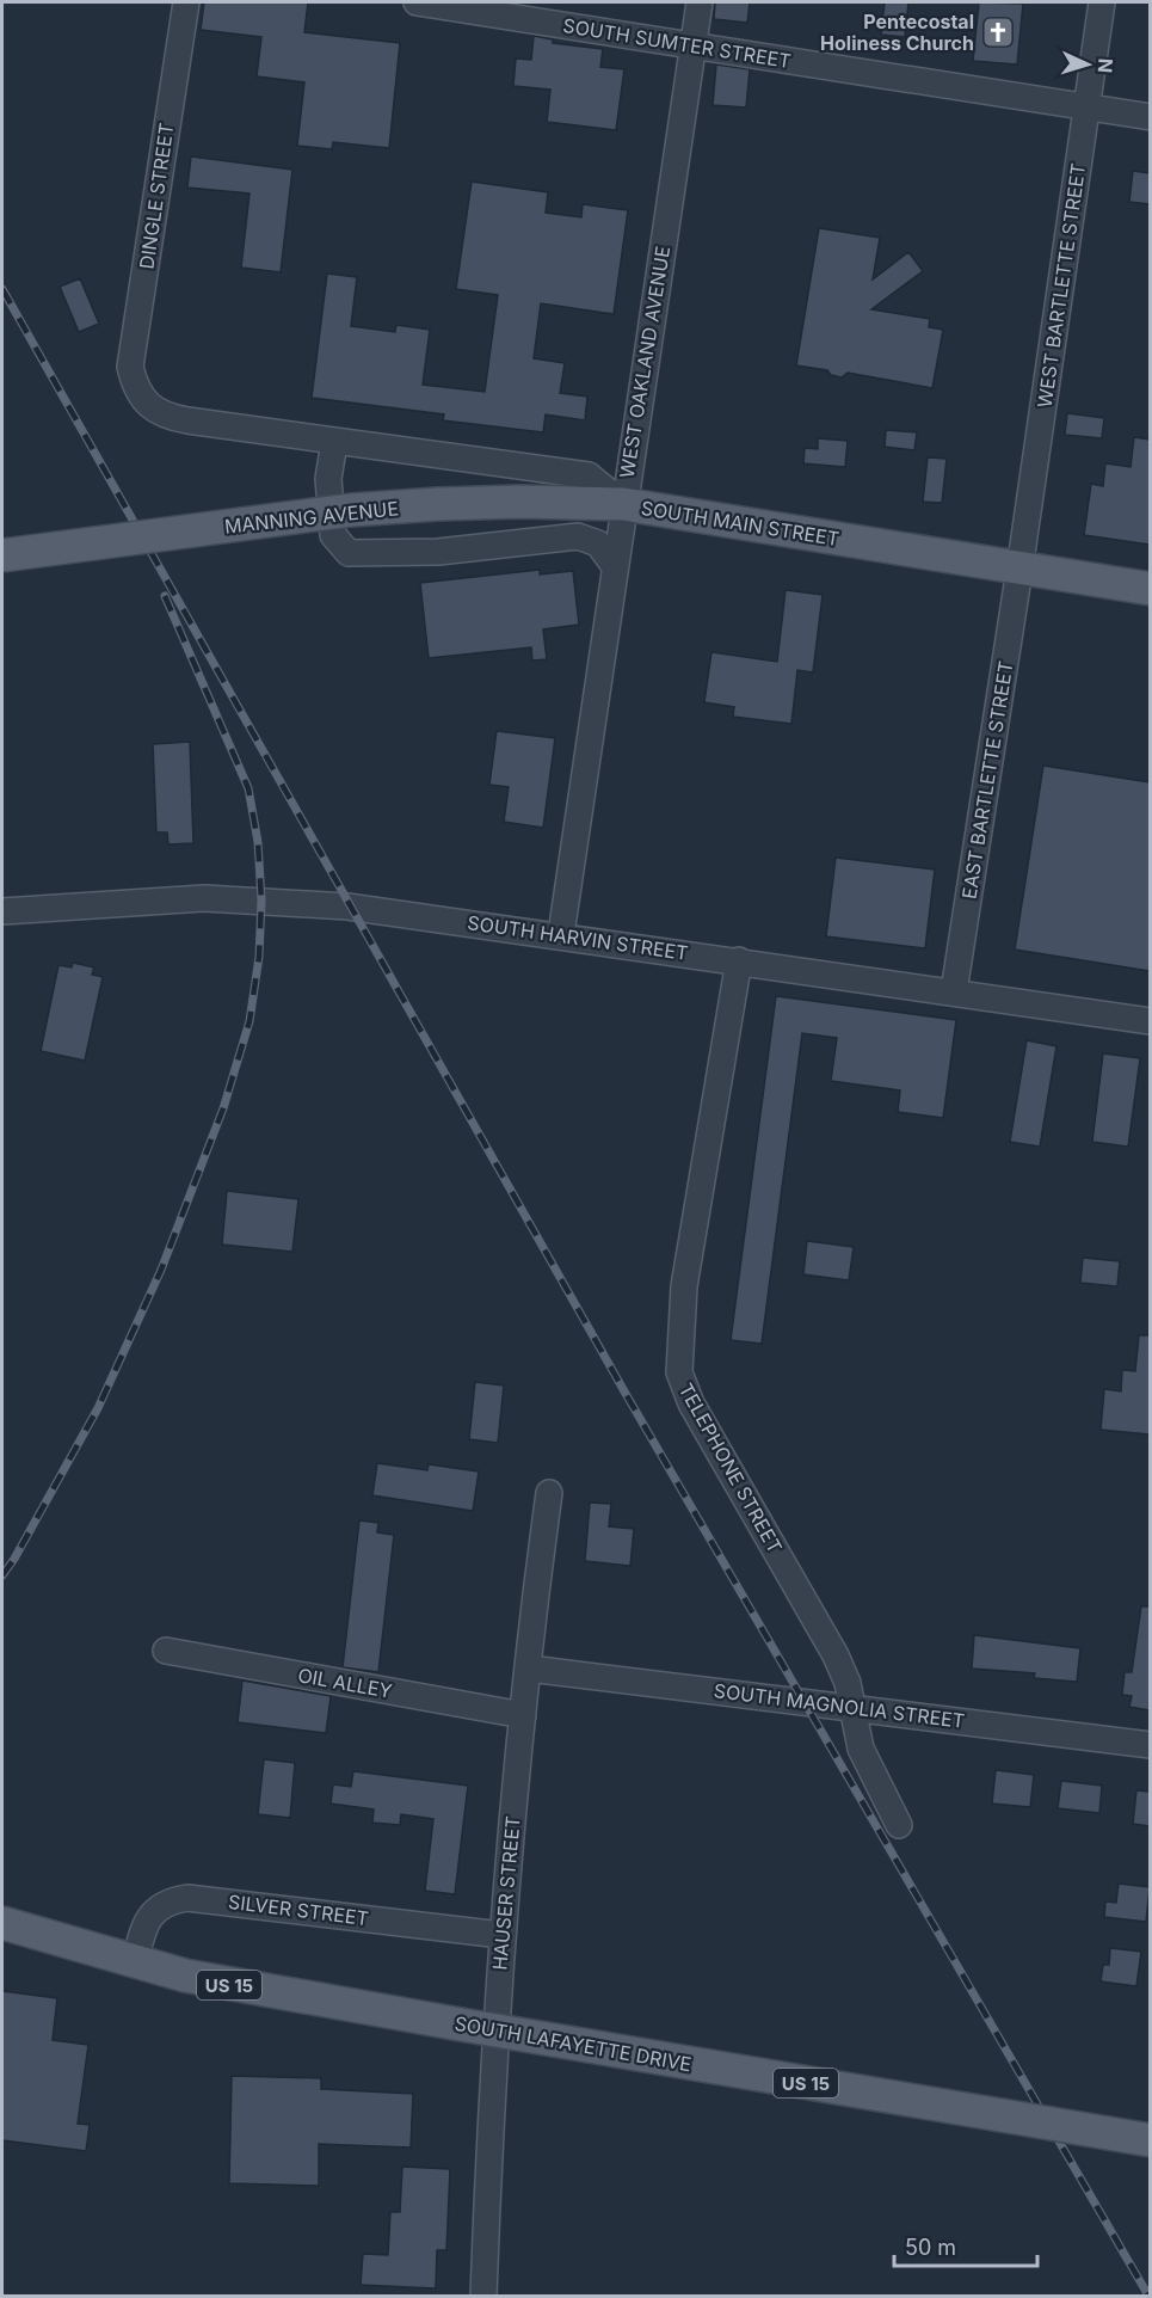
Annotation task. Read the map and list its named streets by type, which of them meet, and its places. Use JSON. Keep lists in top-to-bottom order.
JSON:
{
  "streets": {
    "main road": [
      "MANNING AVENUE",
      "SOUTH MAIN STREET",
      "US 15",
      "SOUTH LAFAYETTE DRIVE"
    ],
    "street": [
      "SOUTH SUMTER STREET",
      "DINGLE STREET",
      "WEST BARTLETTE STREET",
      "WEST OAKLAND AVENUE",
      "EAST BARTLETTE STREET",
      "SOUTH HARVIN STREET",
      "TELEPHONE STREET",
      "OIL ALLEY",
      "SOUTH MAGNOLIA STREET",
      "HAUSER STREET",
      "SILVER STREET"
    ]
  },
  "crossings": [
    ["SOUTH SUMTER STREET", "WEST BARTLETTE STREET"],
    ["SOUTH SUMTER STREET", "WEST OAKLAND AVENUE"],
    ["DINGLE STREET", "SOUTH MAIN STREET"],
    ["WEST BARTLETTE STREET", "SOUTH MAIN STREET"],
    ["WEST BARTLETTE STREET", "EAST BARTLETTE STREET"],
    ["WEST OAKLAND AVENUE", "MANNING AVENUE"],
    ["WEST OAKLAND AVENUE", "SOUTH MAIN STREET"],
    ["WEST OAKLAND AVENUE", "SOUTH HARVIN STREET"],
    ["MANNING AVENUE", "SOUTH MAIN STREET"],
    ["SOUTH MAIN STREET", "EAST BARTLETTE STREET"],
    ["EAST BARTLETTE STREET", "SOUTH HARVIN STREET"],
    ["SOUTH HARVIN STREET", "TELEPHONE STREET"],
    ["TELEPHONE STREET", "SOUTH MAGNOLIA STREET"],
    ["OIL ALLEY", "HAUSER STREET"],
    ["SOUTH MAGNOLIA STREET", "HAUSER STREET"],
    ["HAUSER STREET", "SILVER STREET"],
    ["SILVER STREET", "SOUTH LAFAYETTE DRIVE"]
  ],
  "places": {
    "church": ["Pentecostal Holiness Church"]
  },
  "scale_bar": "50 m",
  "north": "right"
}
